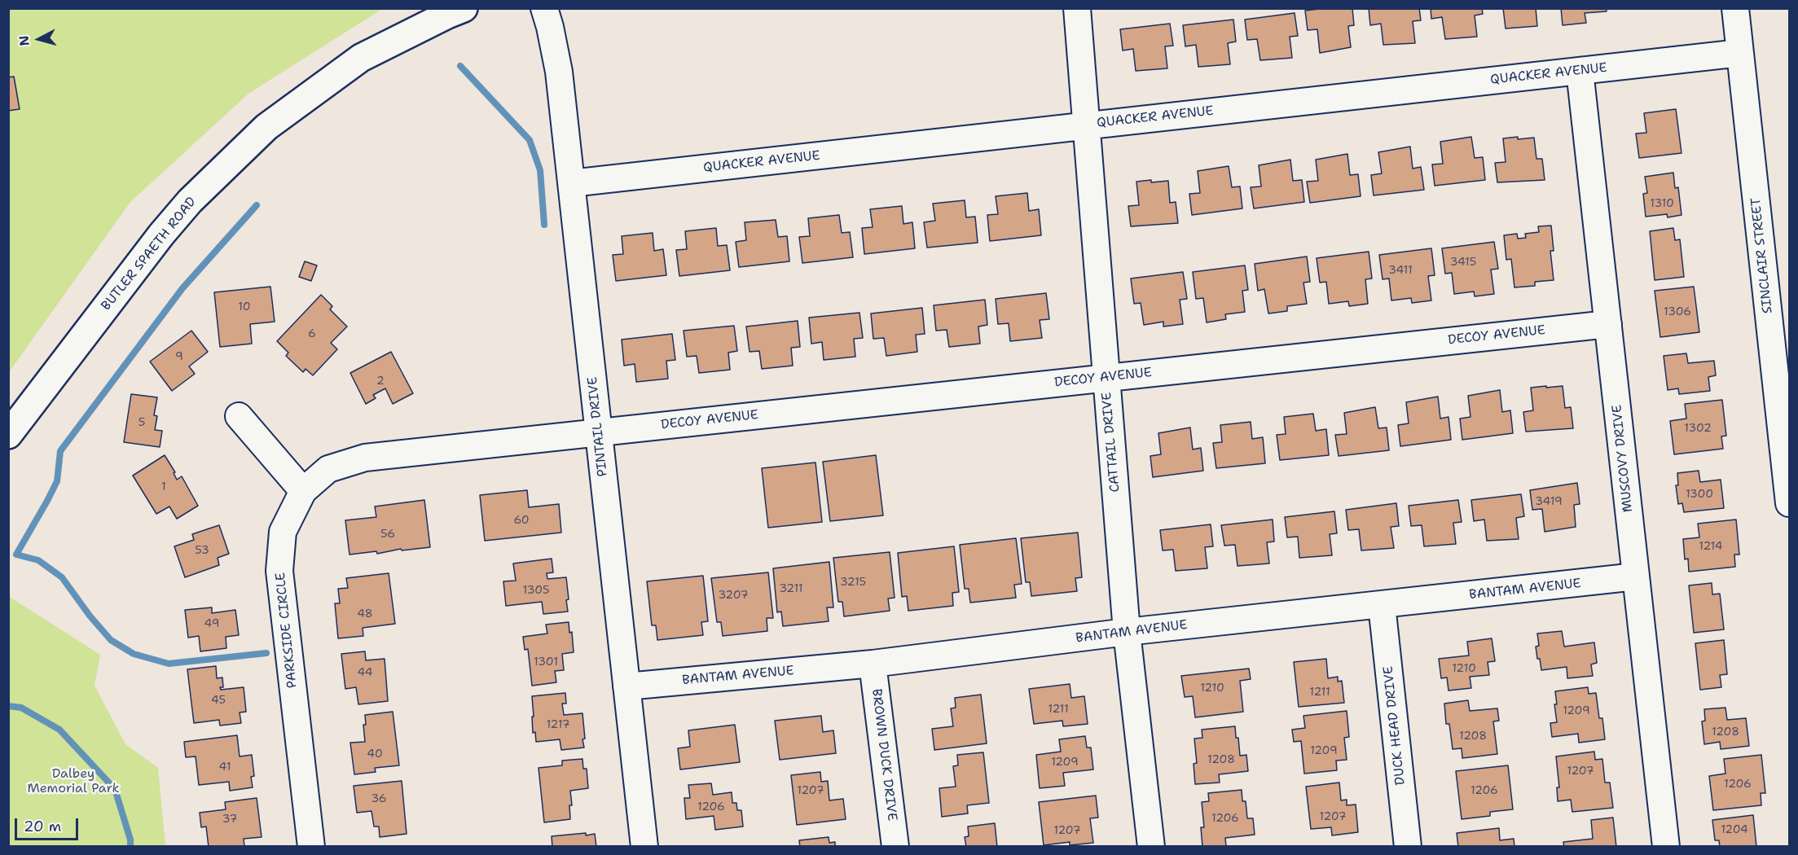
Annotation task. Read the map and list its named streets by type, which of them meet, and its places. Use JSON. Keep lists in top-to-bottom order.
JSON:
{
  "streets": {
    "main road": ["BUTLER SPAETH ROAD"],
    "street": [
      "QUACKER AVENUE",
      "SINCLAIR STREET",
      "DECOY AVENUE",
      "PINTAIL DRIVE",
      "CATTAIL DRIVE",
      "MUSCOVY DRIVE",
      "BANTAM AVENUE",
      "PARKSIDE CIRCLE",
      "DUCK HEAD DRIVE",
      "BROWN DUCK DRIVE"
    ]
  },
  "crossings": [
    ["QUACKER AVENUE", "SINCLAIR STREET"],
    ["QUACKER AVENUE", "PINTAIL DRIVE"],
    ["QUACKER AVENUE", "CATTAIL DRIVE"],
    ["QUACKER AVENUE", "MUSCOVY DRIVE"],
    ["DECOY AVENUE", "PINTAIL DRIVE"],
    ["DECOY AVENUE", "CATTAIL DRIVE"],
    ["DECOY AVENUE", "MUSCOVY DRIVE"],
    ["DECOY AVENUE", "PARKSIDE CIRCLE"],
    ["PINTAIL DRIVE", "BANTAM AVENUE"],
    ["PINTAIL DRIVE", "PARKSIDE CIRCLE"],
    ["CATTAIL DRIVE", "BANTAM AVENUE"],
    ["MUSCOVY DRIVE", "BANTAM AVENUE"],
    ["BANTAM AVENUE", "DUCK HEAD DRIVE"],
    ["BANTAM AVENUE", "BROWN DUCK DRIVE"]
  ],
  "parks": ["Dalbey Memorial Park"],
  "house_numbers": [
    "1310",
    "3415",
    "3411",
    "10",
    "1306",
    "6",
    "9",
    "2",
    "5",
    "1302",
    "1",
    "1300",
    "3419",
    "60",
    "56",
    "1214",
    "53",
    "3215",
    "3211",
    "1305",
    "3207",
    "48",
    "49",
    "1301",
    "1210",
    "44",
    "1210",
    "1211",
    "45",
    "1211",
    "1209",
    "1217",
    "1208",
    "1208",
    "1209",
    "40",
    "1208",
    "1209",
    "41",
    "1207",
    "1206",
    "1207",
    "1206",
    "36",
    "1206",
    "1207",
    "1206",
    "37",
    "1204",
    "1207"
  ],
  "scale_bar": "20 m",
  "north": "left"
}
